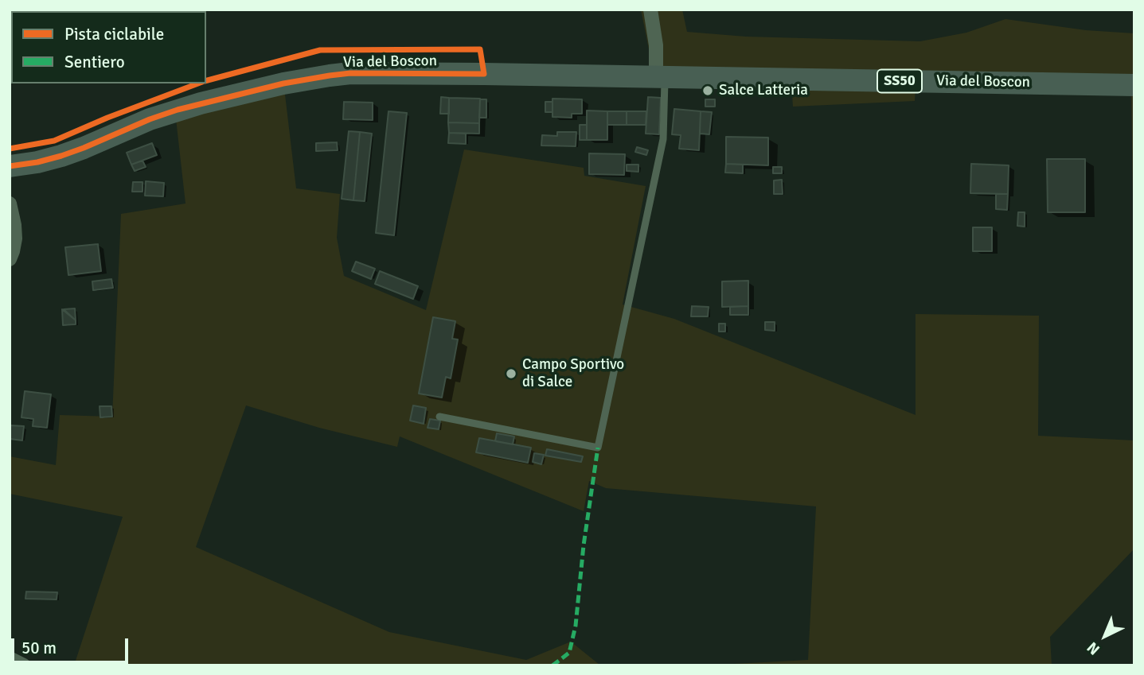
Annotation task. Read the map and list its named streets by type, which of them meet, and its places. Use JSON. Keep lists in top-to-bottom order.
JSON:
{
  "streets": {
    "main road": ["Via del Boscon", "SS50"]
  },
  "places": ["Salce Latteria", "Campo Sportivo di Salce"],
  "legend": ["Pista ciclabile", "Sentiero"],
  "scale_bar": "50 m",
  "north": "bottom left"
}
